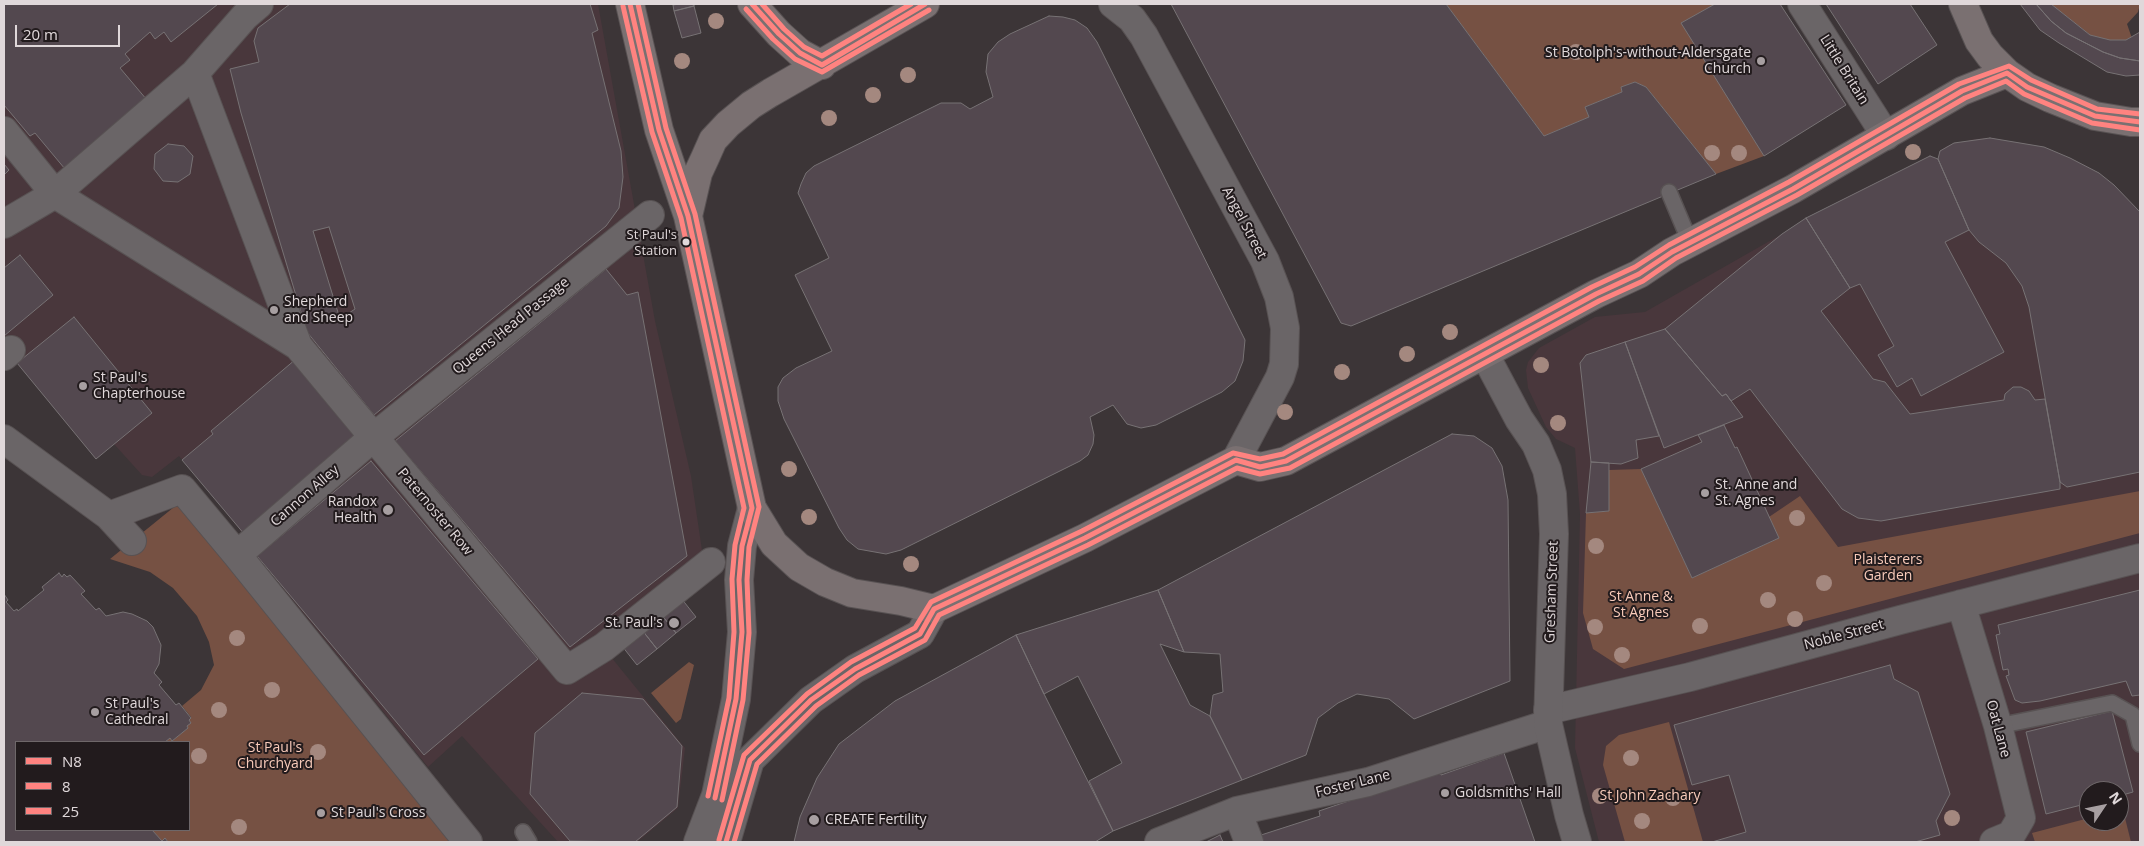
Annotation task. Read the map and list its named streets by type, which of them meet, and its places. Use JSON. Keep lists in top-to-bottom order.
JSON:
{
  "streets": {
    "street": [
      "Little Britain",
      "Angel Street",
      "Queens Head Passage",
      "Cannon Alley",
      "Paternoster Row",
      "Gresham Street",
      "Noble Street",
      "Oat Lane",
      "Foster Lane"
    ]
  },
  "crossings": [
    ["Queens Head Passage", "Cannon Alley"],
    ["Queens Head Passage", "Paternoster Row"],
    ["Cannon Alley", "Paternoster Row"],
    ["Gresham Street", "Noble Street"],
    ["Gresham Street", "Foster Lane"],
    ["Noble Street", "Oat Lane"],
    ["Noble Street", "Foster Lane"]
  ],
  "parks": [
    "Plaisterers Garden",
    "St Anne & St Agnes",
    "St Paul's Churchyard",
    "St John Zachary"
  ],
  "places": [
    "St Botolph's-without-Aldersgate Church",
    "St Paul's Station",
    "Shepherd and Sheep",
    "St Paul's Chapterhouse",
    "St. Anne and St. Agnes",
    "Randox Health",
    "St. Paul's",
    "St Paul's Cathedral",
    "Goldsmiths' Hall",
    "St Paul's Cross",
    "CREATE Fertility"
  ],
  "lines": ["transit line N8", "transit line 25", "transit line 8"],
  "legend": ["N8", "8", "25"],
  "scale_bar": "20 m",
  "north": "top right"
}
